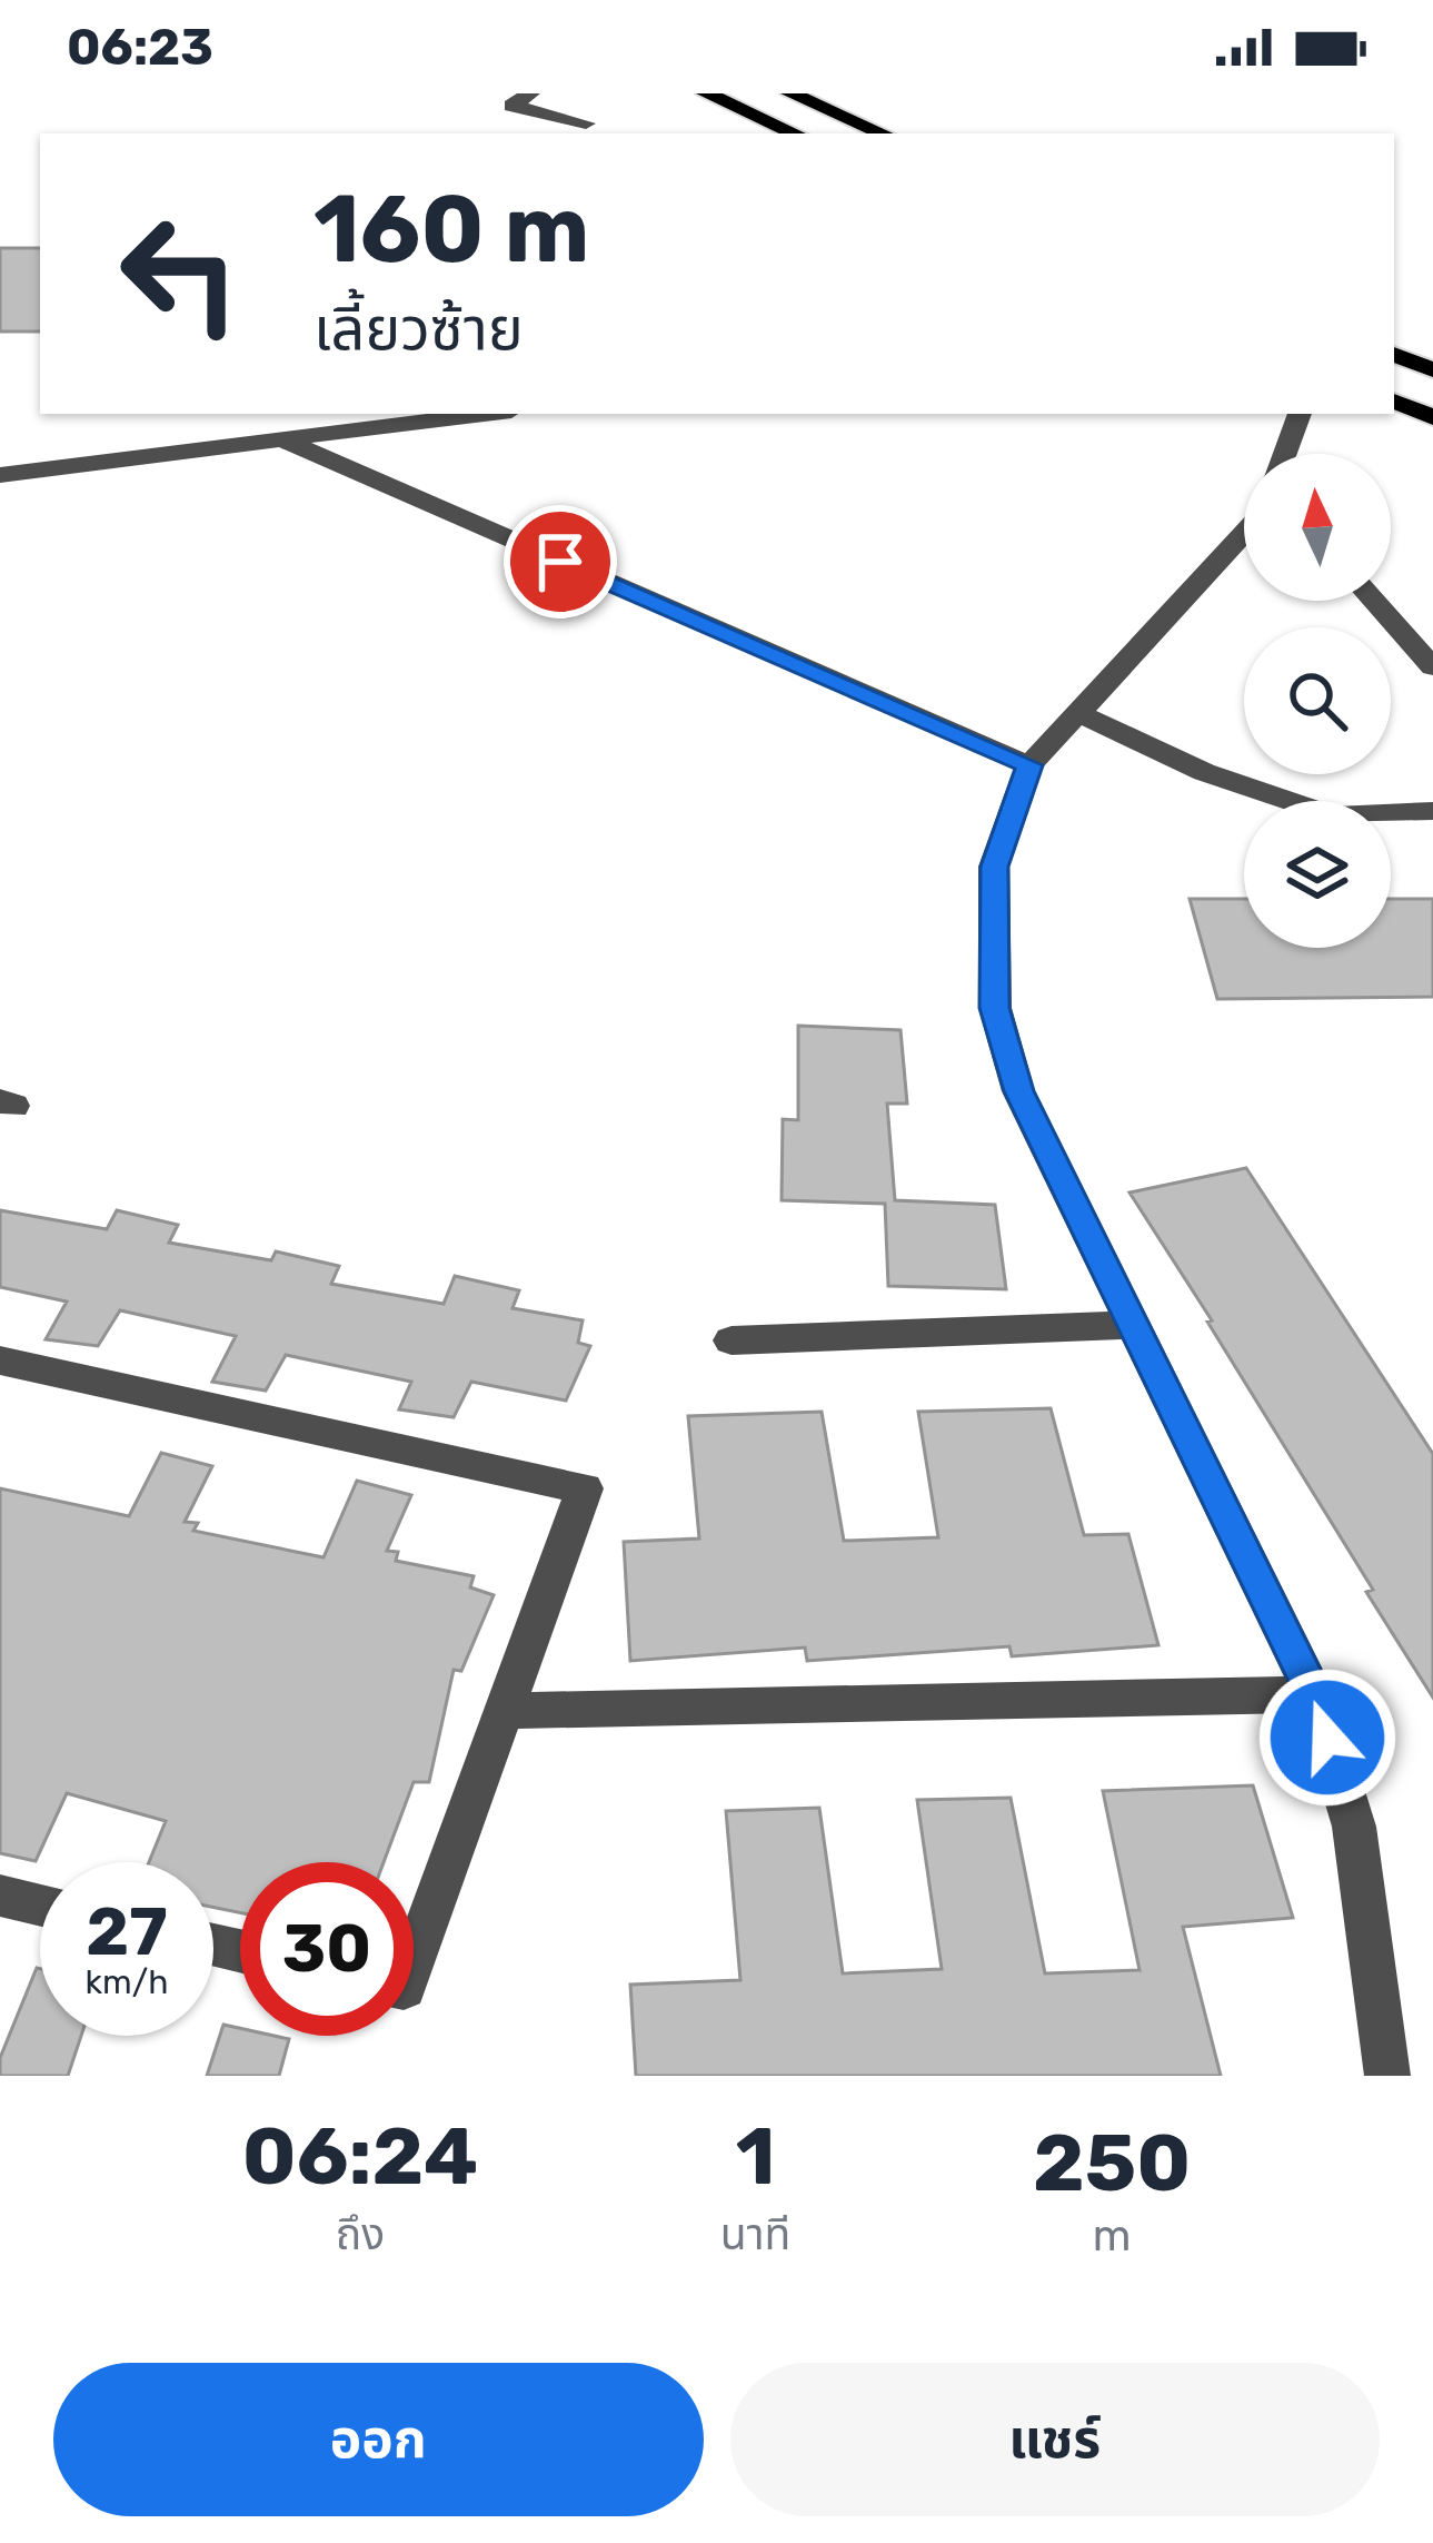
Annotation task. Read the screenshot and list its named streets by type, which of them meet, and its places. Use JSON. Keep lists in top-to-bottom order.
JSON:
{
  "north": "top",
  "page": {
    "status": "06:23",
    "turn": ["160 m", "เลี้ยวซ้าย"],
    "speed": "27 km/h",
    "limit": "30",
    "eta": [
      "06:24",
      "ถึง",
      "1",
      "นาที",
      "250",
      "m"
    ],
    "buttons": ["ออก", "แชร์"]
  }
}
